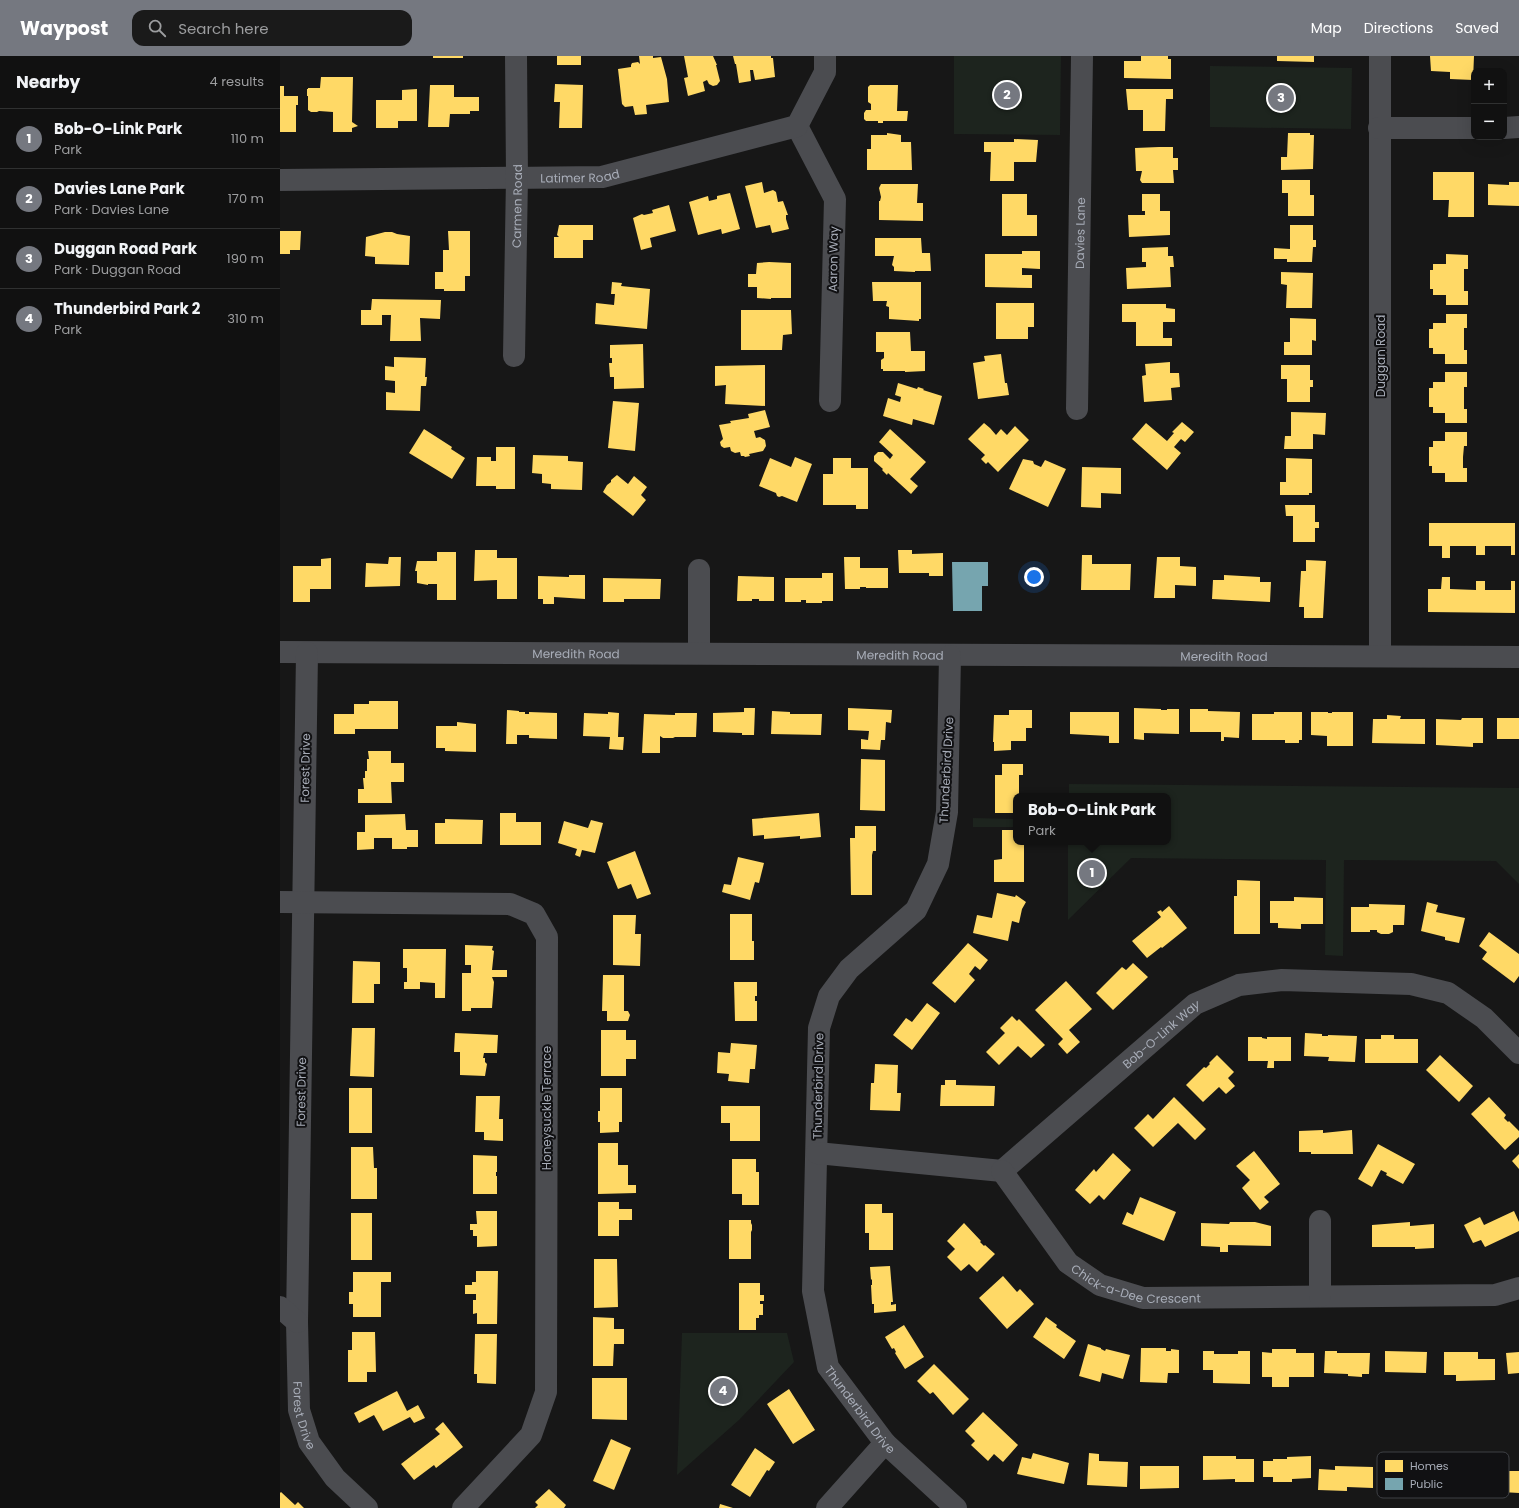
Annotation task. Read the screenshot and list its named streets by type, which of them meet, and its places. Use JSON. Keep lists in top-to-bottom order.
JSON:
{
  "streets": {
    "street": [
      "Latimer Road",
      "Carmen Road",
      "Davies Lane",
      "Aaron Way",
      "Duggan Road",
      "Meredith Road",
      "Forest Drive",
      "Thunderbird Drive",
      "Bob-O-Link Way",
      "Honeysuckle Terrace",
      "Chick-a-Dee Crescent"
    ]
  },
  "crossings": [
    ["Latimer Road", "Carmen Road"],
    ["Latimer Road", "Aaron Way"],
    ["Duggan Road", "Meredith Road"],
    ["Meredith Road", "Forest Drive"],
    ["Meredith Road", "Thunderbird Drive"],
    ["Forest Drive", "Honeysuckle Terrace"],
    ["Bob-O-Link Way", "Chick-a-Dee Crescent"]
  ],
  "legend": ["Homes", "Public"],
  "page": {
    "header": "Waypost",
    "search": "Search here",
    "nav": ["Map", "Directions", "Saved"],
    "heading": ["Nearby", "4 results"],
    "map_buttons": ["+", "−"],
    "pins": [
      "2",
      "3",
      "1",
      "4"
    ],
    "list": [
      {
        "mark": "1",
        "name": "Bob-O-Link Park",
        "note": "Park",
        "value": "110 m"
      },
      {
        "mark": "2",
        "name": "Davies Lane Park",
        "note": "Park · Davies Lane",
        "value": "170 m"
      },
      {
        "mark": "3",
        "name": "Duggan Road Park",
        "note": "Park · Duggan Road",
        "value": "190 m"
      },
      {
        "mark": "4",
        "name": "Thunderbird Park 2",
        "note": "Park",
        "value": "310 m"
      }
    ],
    "popup": ["Bob-O-Link Park", "Park"]
  }
}
